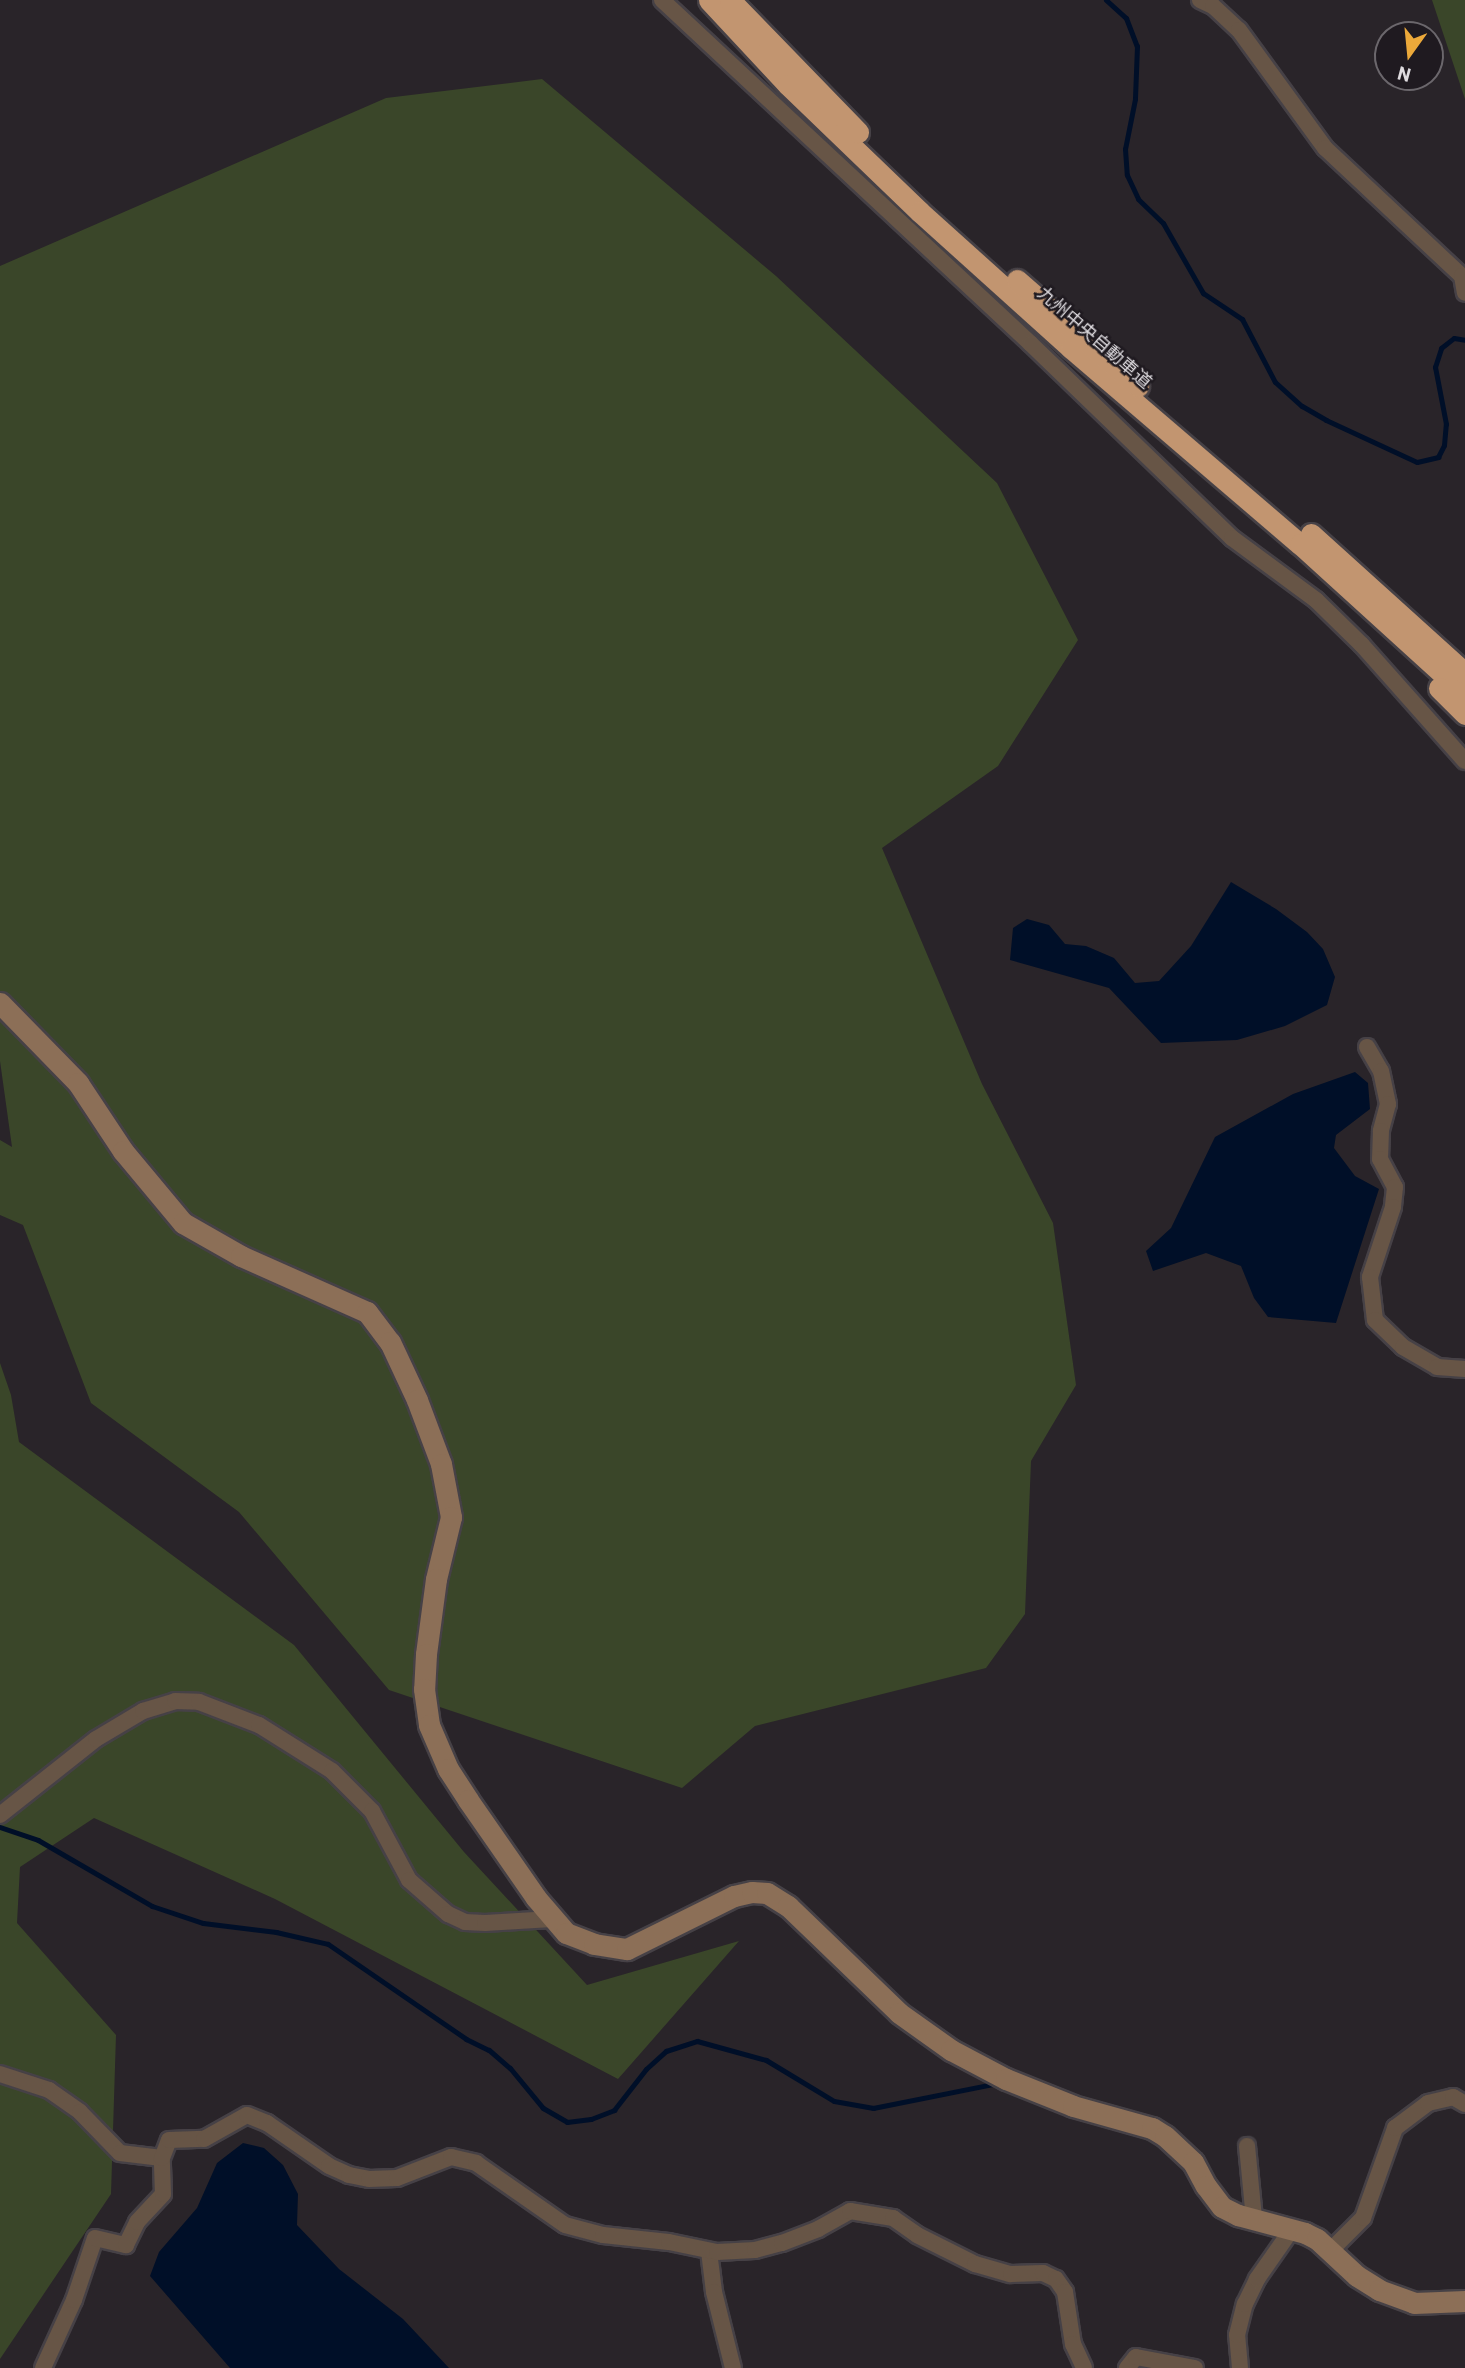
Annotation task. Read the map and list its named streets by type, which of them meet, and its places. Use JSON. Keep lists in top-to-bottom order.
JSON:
{
  "streets": {
    "highway": ["九州中央自動車道"]
  },
  "north": "bottom"
}
